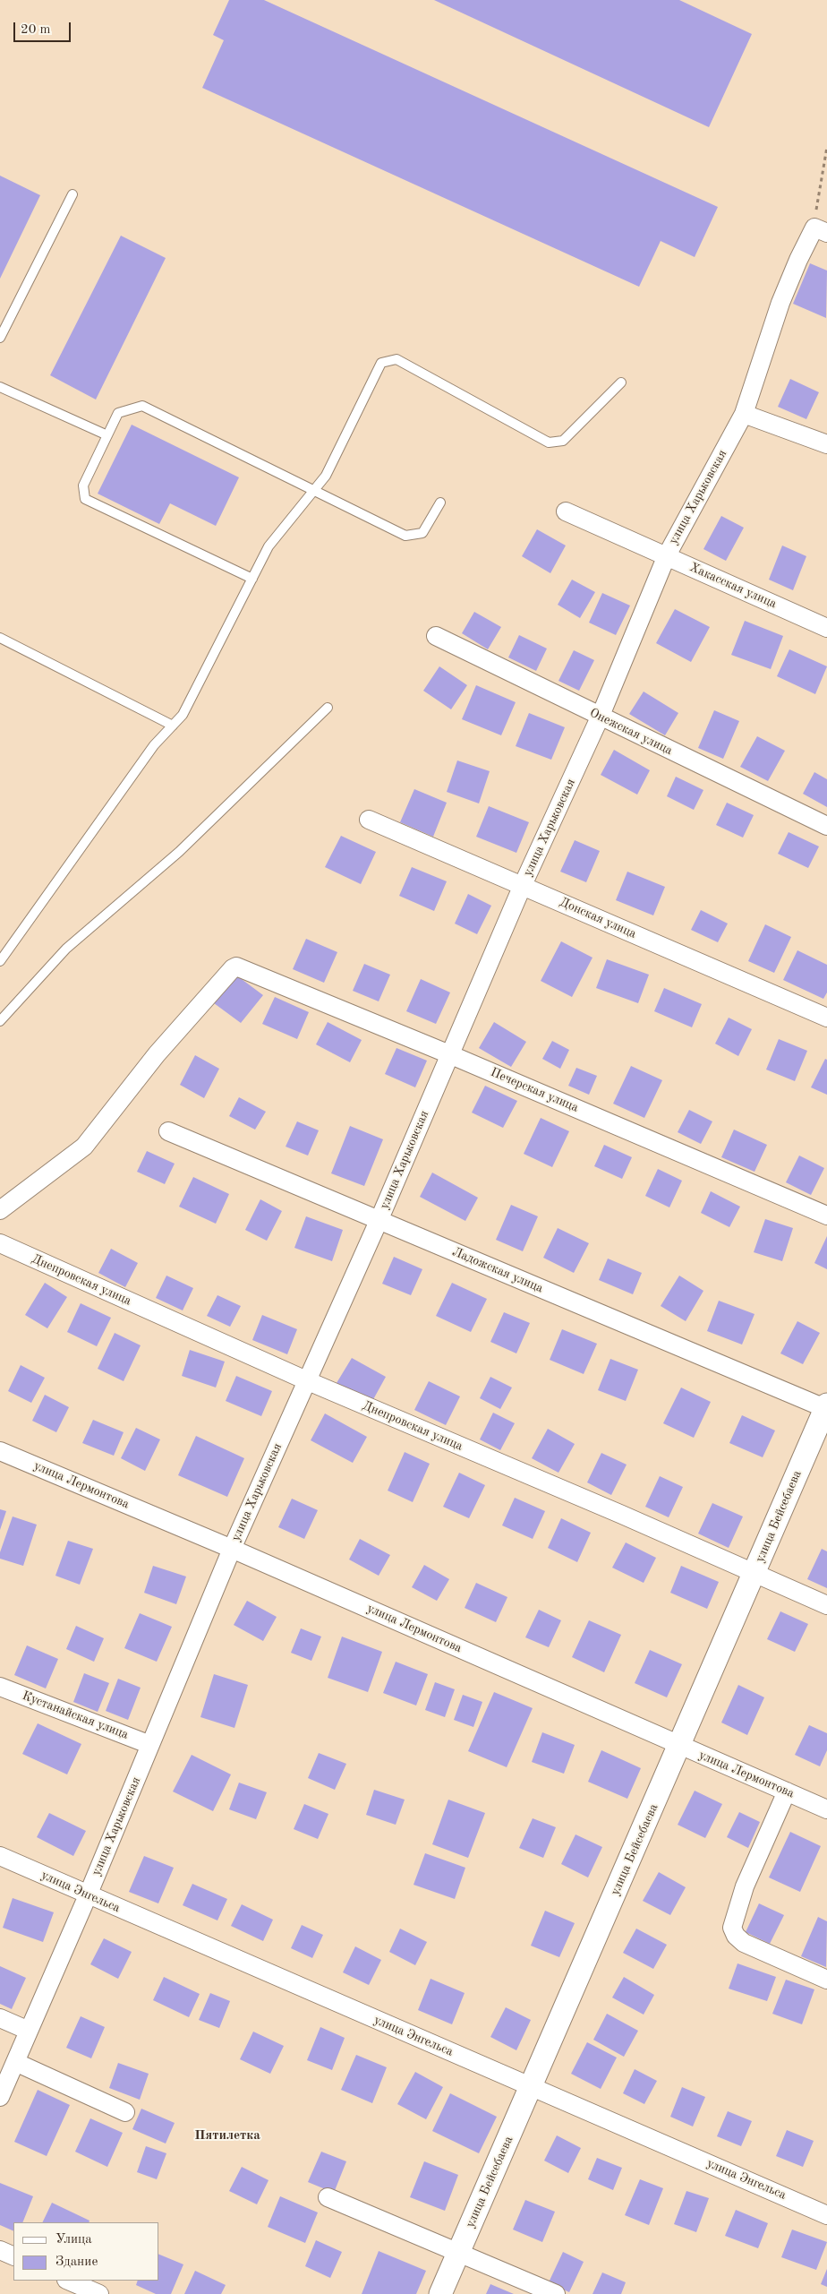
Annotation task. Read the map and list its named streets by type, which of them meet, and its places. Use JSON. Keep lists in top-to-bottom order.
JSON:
{
  "streets": {
    "street": [
      "улица Харьковская",
      "Хакасская улица",
      "Онежская улица",
      "Донская улица",
      "Печерская улица",
      "Ладожская улица",
      "Днепровская улица",
      "улица Лермонтова",
      "улица Бейсебаева",
      "Кустанайская улица",
      "улица Энгельса"
    ]
  },
  "crossings": [
    ["улица Харьковская", "Хакасская улица"],
    ["улица Харьковская", "Онежская улица"],
    ["улица Харьковская", "Донская улица"],
    ["улица Харьковская", "Печерская улица"],
    ["улица Харьковская", "Ладожская улица"],
    ["улица Харьковская", "Днепровская улица"],
    ["улица Харьковская", "улица Лермонтова"],
    ["улица Харьковская", "Кустанайская улица"],
    ["улица Харьковская", "улица Энгельса"],
    ["Ладожская улица", "улица Бейсебаева"],
    ["Днепровская улица", "улица Бейсебаева"],
    ["улица Лермонтова", "улица Бейсебаева"],
    ["улица Бейсебаева", "улица Энгельса"]
  ],
  "districts": ["Пятилетка"],
  "legend": ["Улица", "Здание"],
  "scale_bar": "20 m"
}
